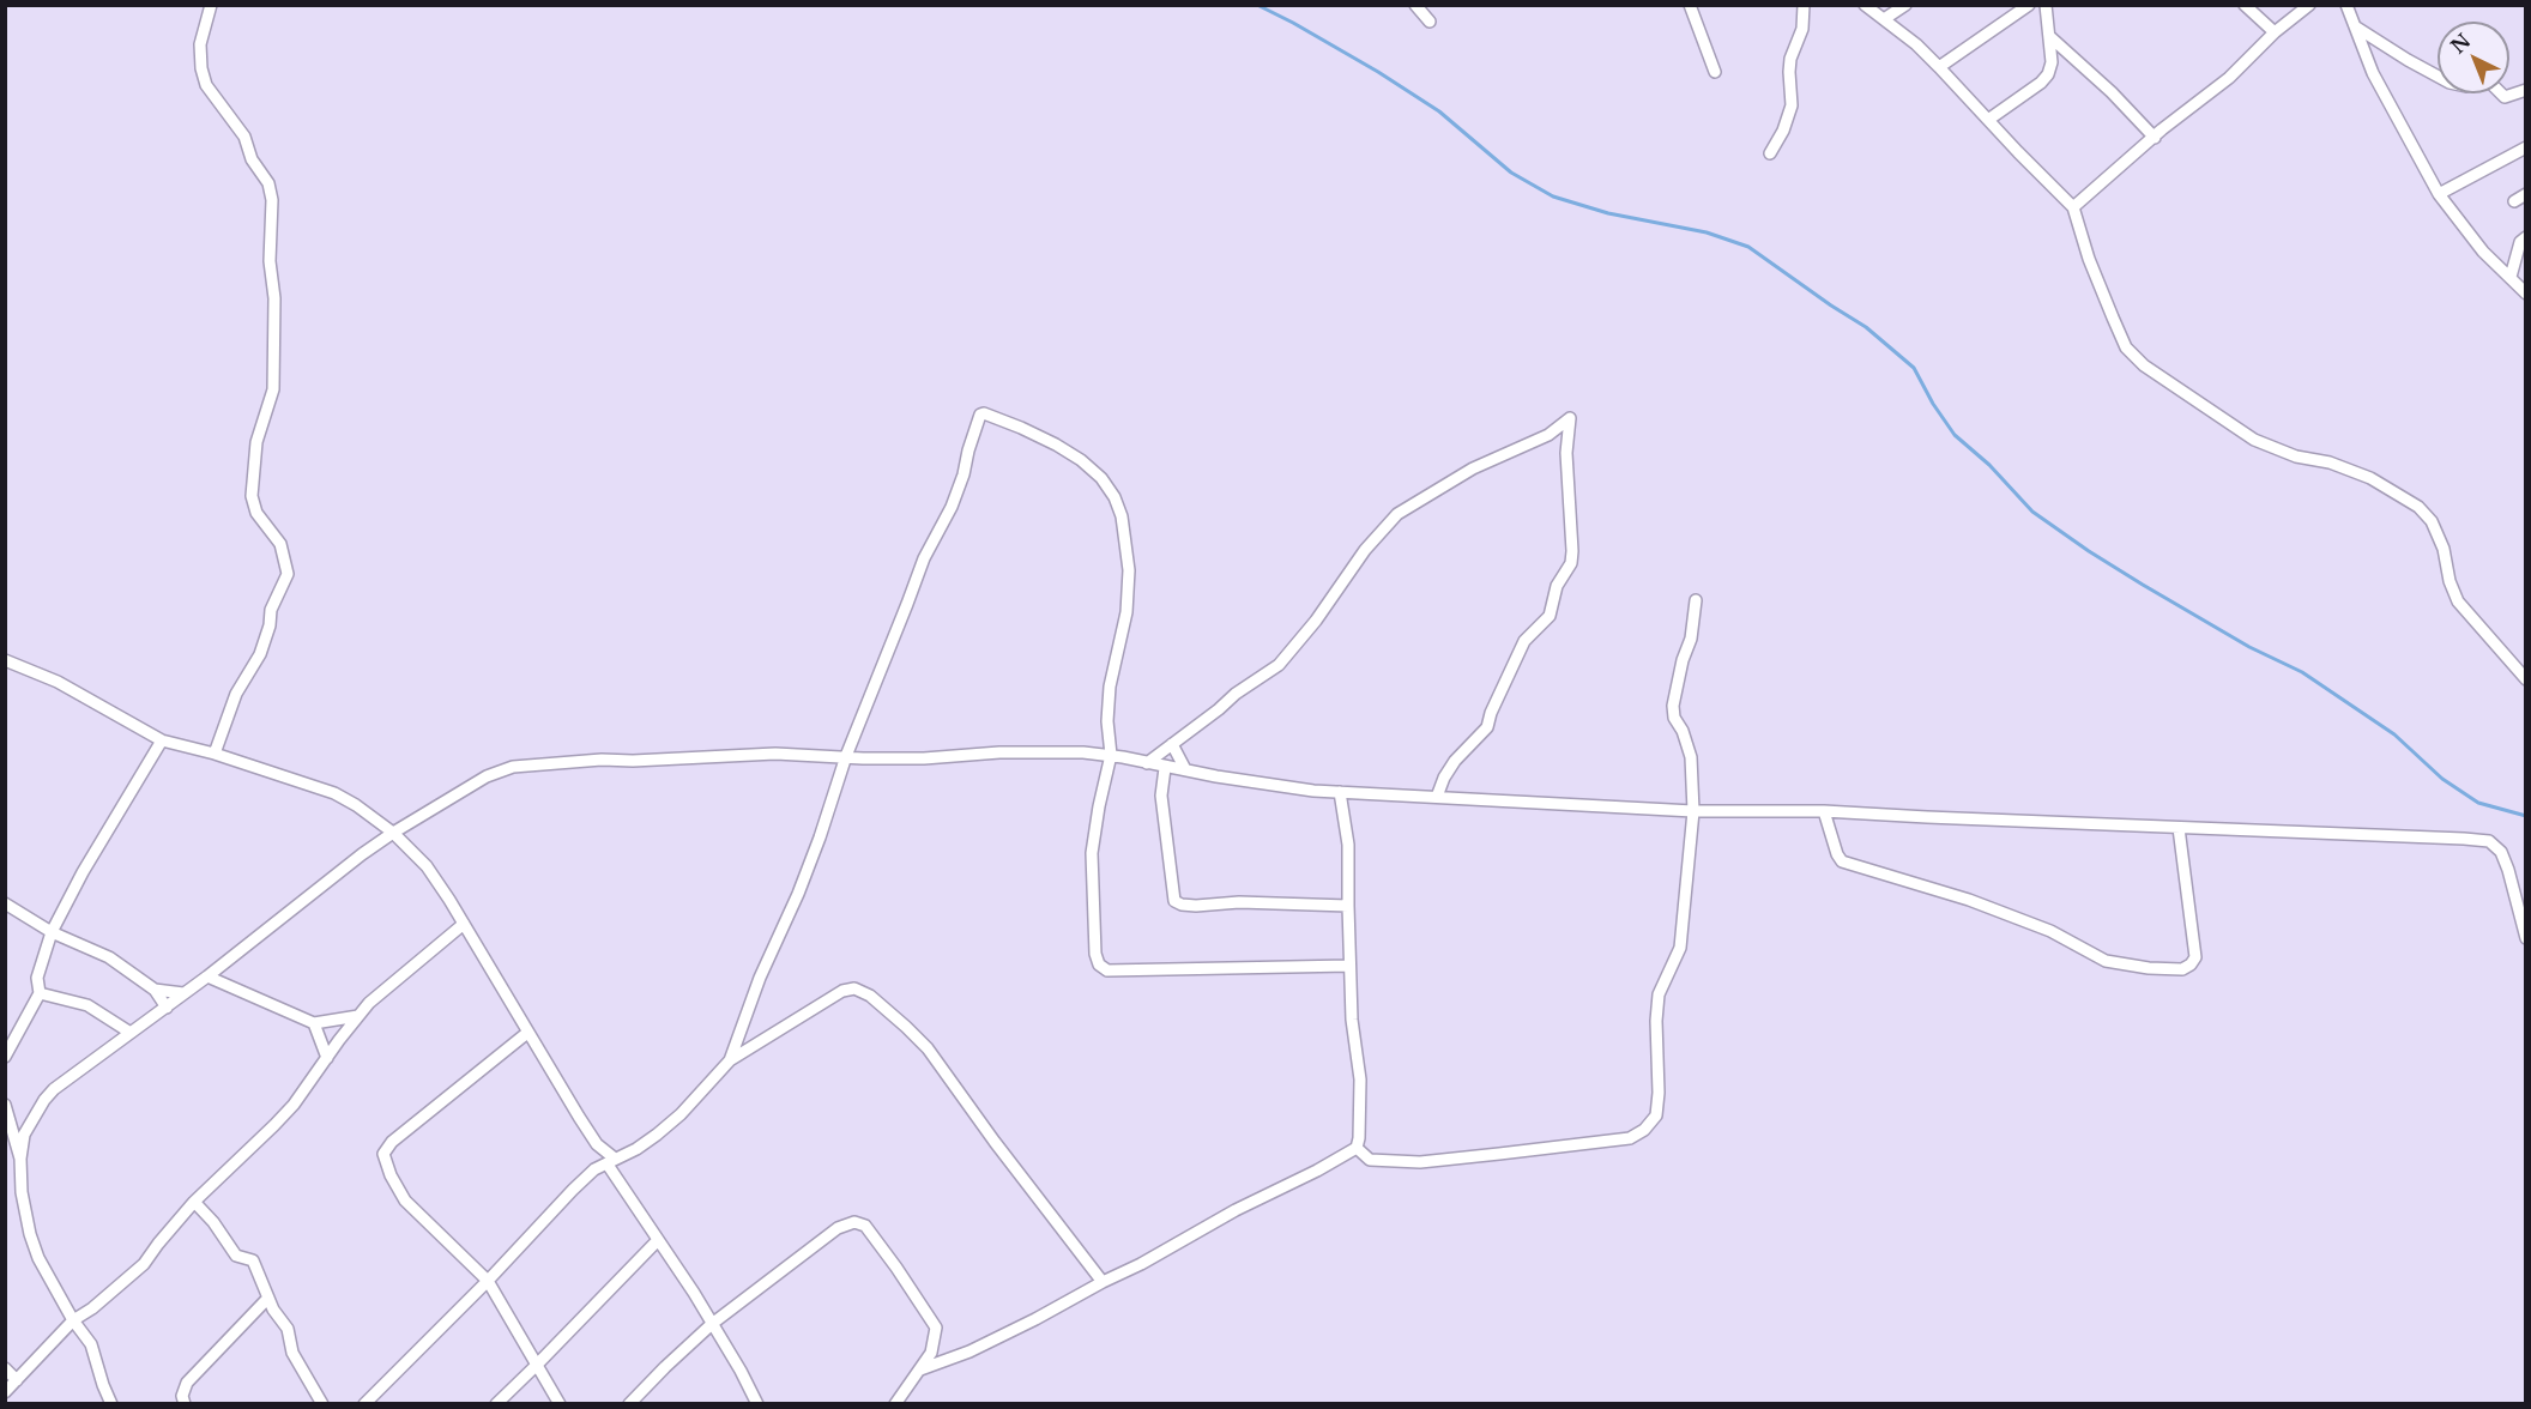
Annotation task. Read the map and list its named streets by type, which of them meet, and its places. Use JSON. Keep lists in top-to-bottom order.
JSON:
{
  "north": "top left"
}
